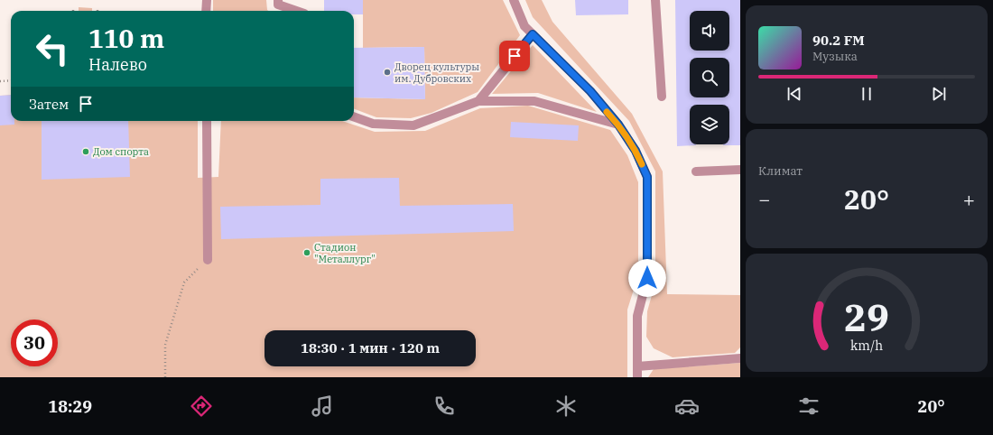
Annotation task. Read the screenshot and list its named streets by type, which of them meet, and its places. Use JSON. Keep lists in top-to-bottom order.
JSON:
{
  "places": ["Дворец культуры им. Дубровских", "Дом спорта", "Стадион \"Металлург\""],
  "page": {
    "turn": ["110 m", "Налево"],
    "song": ["90.2 FM", "Музыка"],
    "then": "Затем",
    "tile": "Климат",
    "heat": ["−", "20°", "+"],
    "limit": "30",
    "trip": "18:30 · 1 мин · 120 m",
    "tabs": ["18:29", "20°"],
    "gauge": ["29", "km/h"]
  }
}
